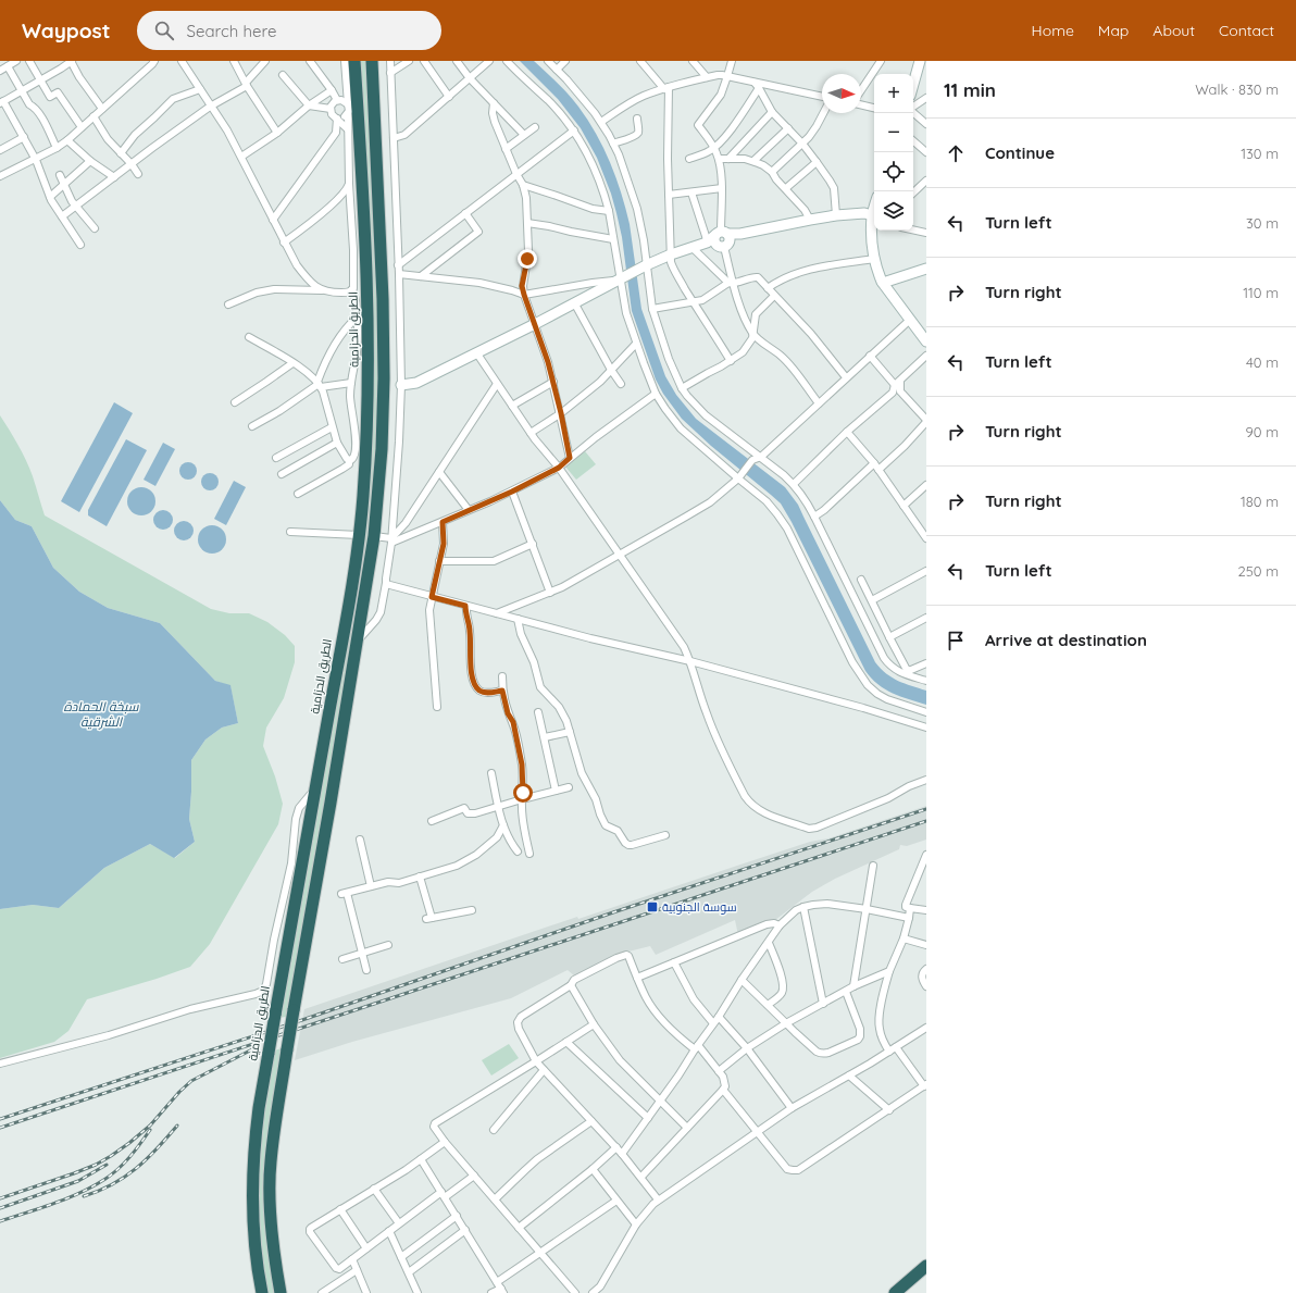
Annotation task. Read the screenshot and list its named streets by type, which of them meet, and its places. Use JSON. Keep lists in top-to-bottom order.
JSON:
{
  "streets": {
    "highway": ["الطريق الحزامية"]
  },
  "water": ["سبخة الحمادة الشرقية"],
  "places": {
    "transit": ["سوسة الجنوبية"]
  },
  "north": "right",
  "page": {
    "header": "Waypost",
    "search": "Search here",
    "nav": [
      "Home",
      "Map",
      "About",
      "Contact"
    ],
    "heading": ["11 min", "Walk · 830 m"],
    "map_buttons": ["+", "−"],
    "list": [
      ["Continue", "130 m"],
      ["Turn left", "30 m"],
      ["Turn right", "110 m"],
      ["Turn left", "40 m"],
      ["Turn right", "90 m"],
      ["Turn right", "180 m"],
      ["Turn left", "250 m"],
      "Arrive at destination"
    ]
  }
}
